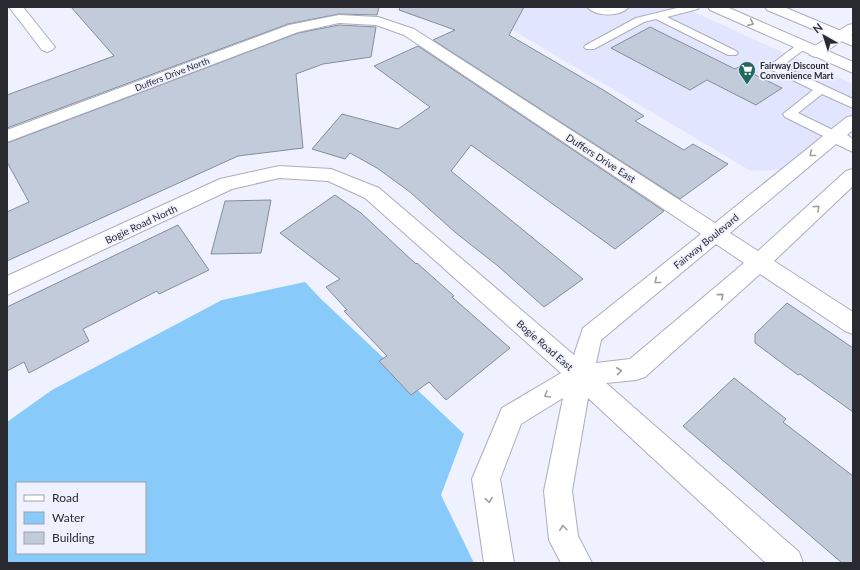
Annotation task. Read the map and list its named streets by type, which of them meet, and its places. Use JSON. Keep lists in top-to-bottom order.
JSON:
{
  "streets": {
    "street": [
      "Duffers Drive North",
      "Duffers Drive East",
      "Bogie Road North",
      "Fairway Boulevard",
      "Bogie Road East"
    ]
  },
  "crossings": [
    ["Duffers Drive North", "Duffers Drive East"],
    ["Duffers Drive East", "Fairway Boulevard"],
    ["Bogie Road North", "Bogie Road East"],
    ["Fairway Boulevard", "Bogie Road East"]
  ],
  "places": {
    "supermarket": ["Fairway Discount Convenience Mart"]
  },
  "legend": ["Road", "Water", "Building"],
  "north": "top left"
}
